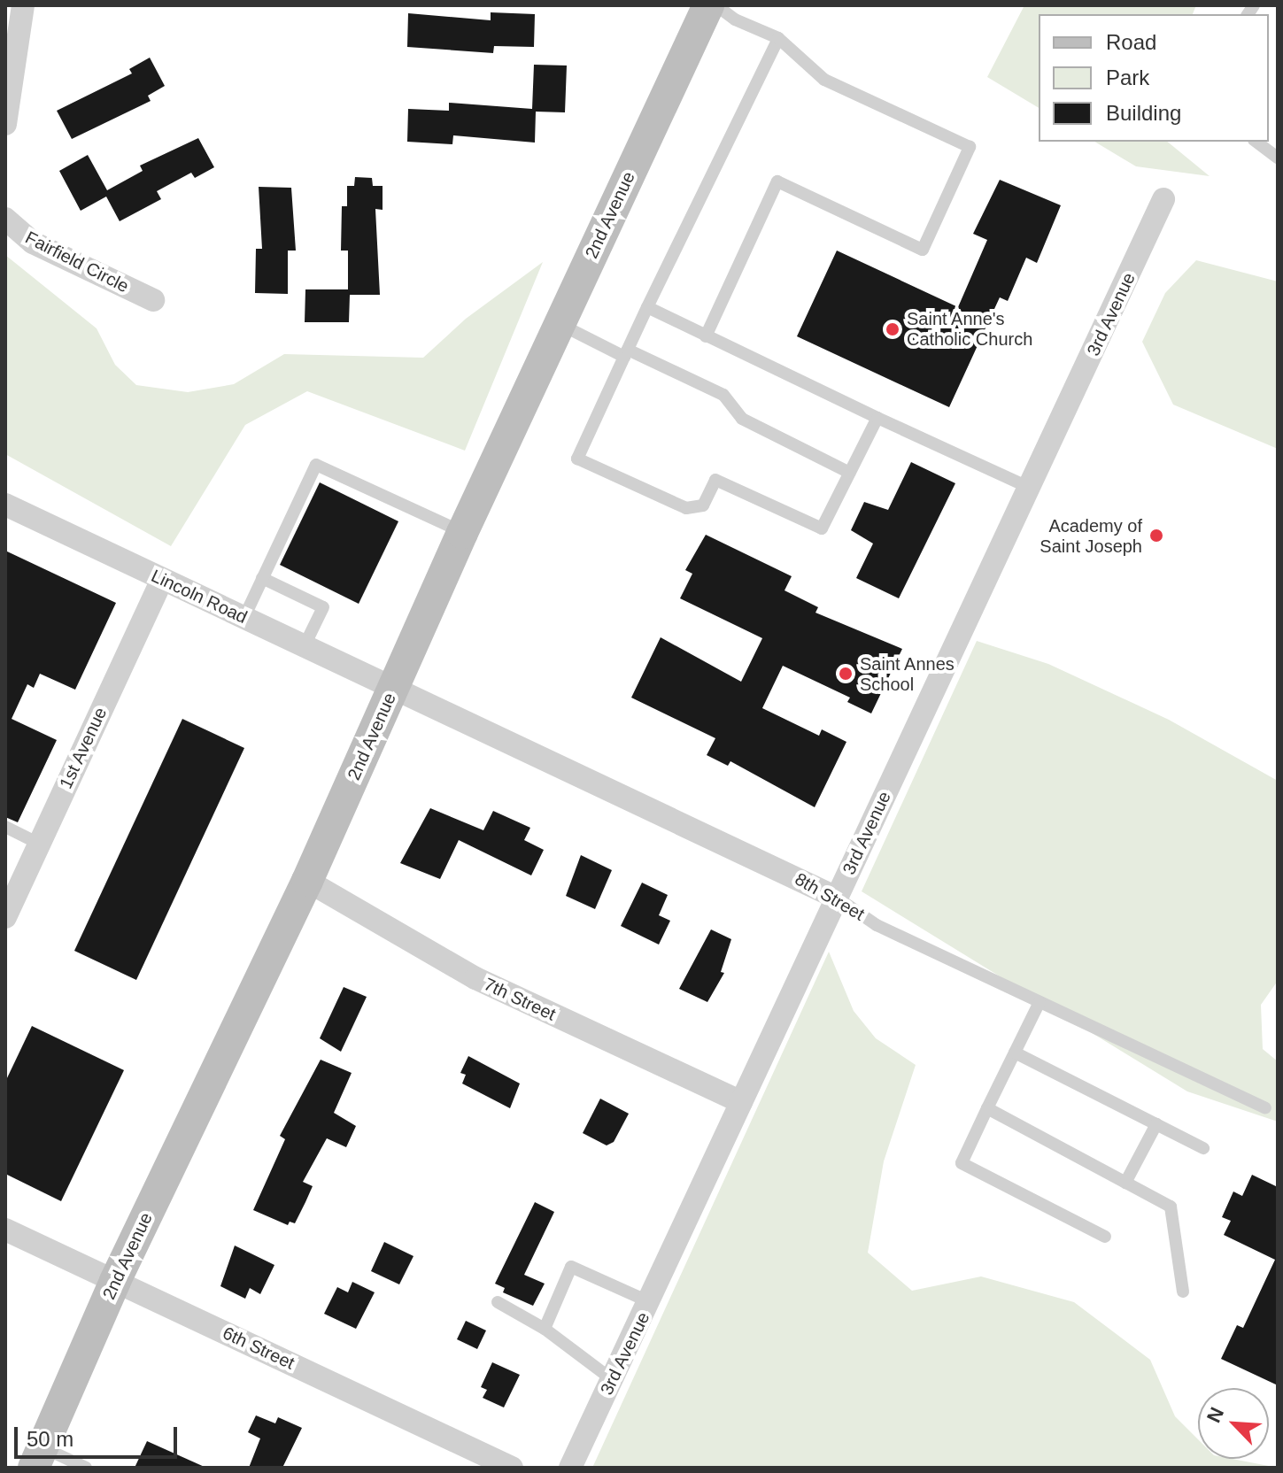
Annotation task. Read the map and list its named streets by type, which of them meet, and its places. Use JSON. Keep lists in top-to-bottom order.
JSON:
{
  "streets": {
    "street": [
      "2nd Avenue",
      "Fairfield Circle",
      "3rd Avenue",
      "Lincoln Road",
      "1st Avenue",
      "8th Street",
      "7th Street",
      "6th Street"
    ]
  },
  "crossings": [
    ["2nd Avenue", "Lincoln Road"],
    ["2nd Avenue", "8th Street"],
    ["2nd Avenue", "7th Street"],
    ["2nd Avenue", "6th Street"],
    ["3rd Avenue", "8th Street"],
    ["3rd Avenue", "7th Street"],
    ["Lincoln Road", "1st Avenue"],
    ["Lincoln Road", "8th Street"]
  ],
  "places": ["Saint Anne's Catholic Church", "Academy of Saint Joseph", "Saint Annes School"],
  "legend": ["Road", "Park", "Building"],
  "scale_bar": "50 m",
  "north": "top left"
}
